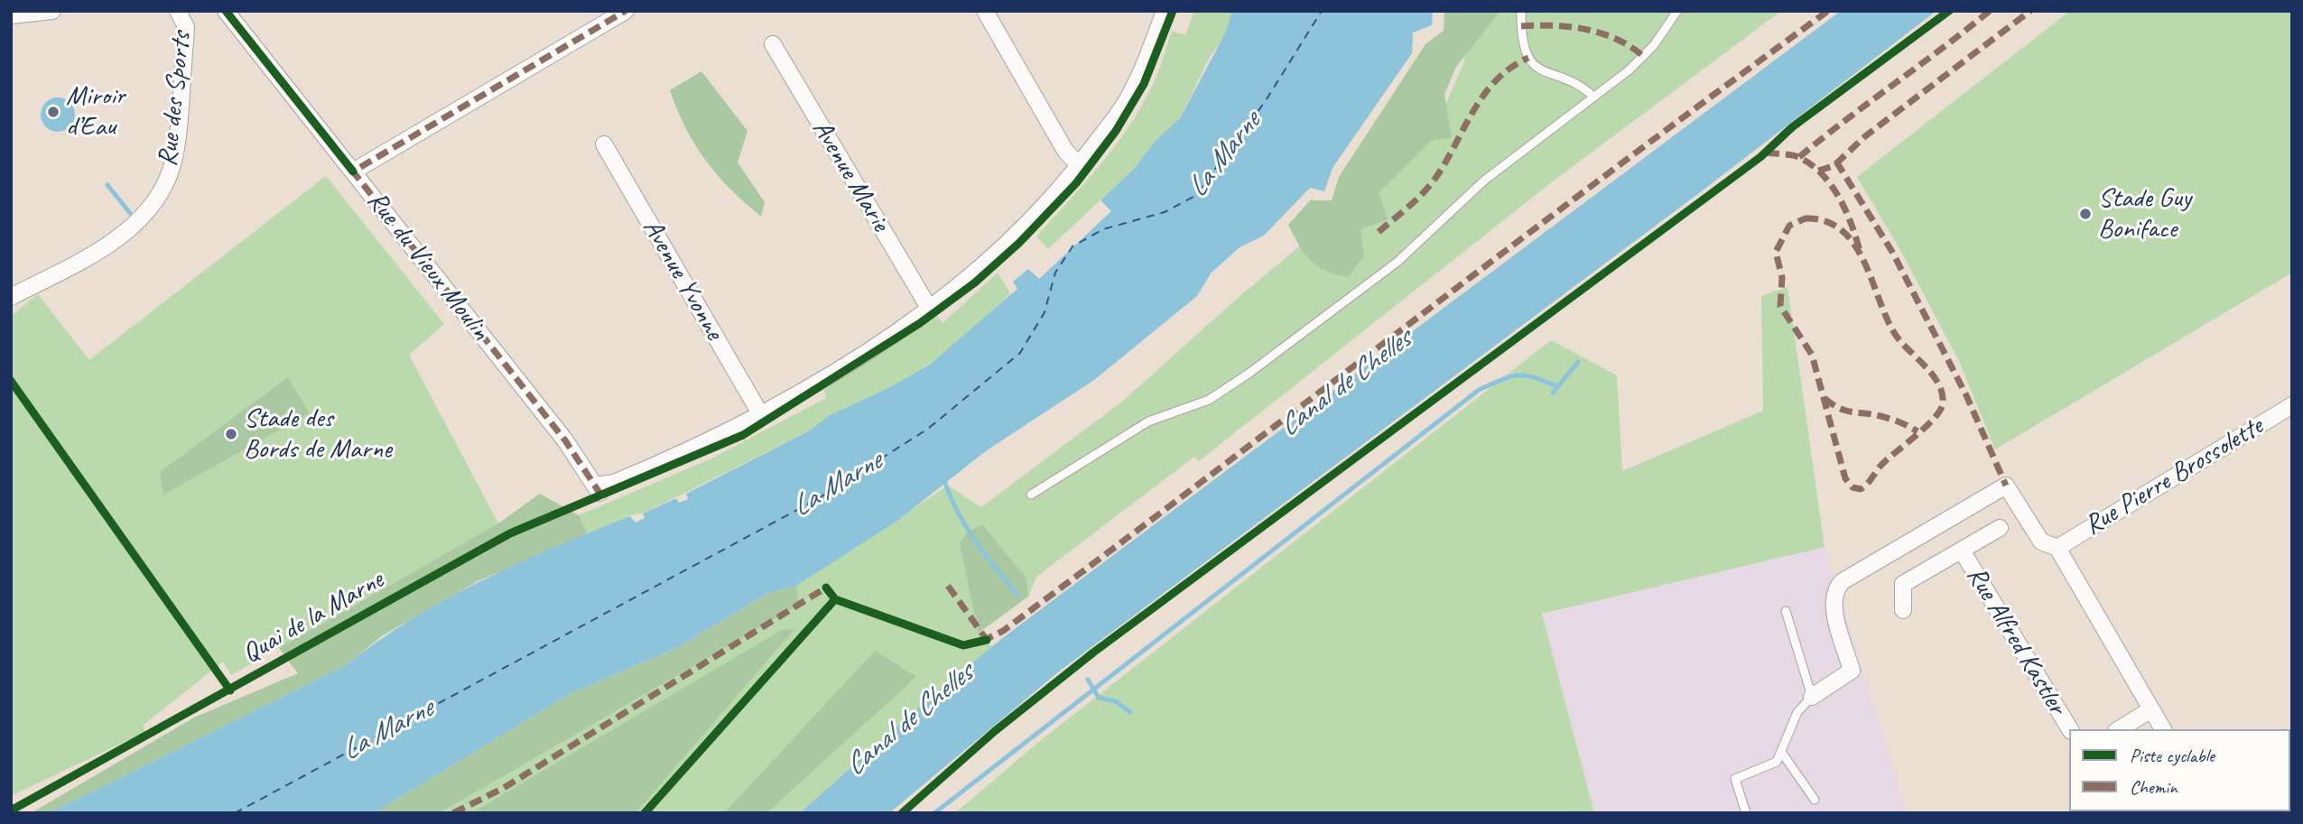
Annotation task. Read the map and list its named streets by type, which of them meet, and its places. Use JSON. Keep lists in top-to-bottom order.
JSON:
{
  "streets": {
    "street": [
      "Rue des Sports",
      "Avenue Marie",
      "Rue du Vieux Moulin",
      "Avenue Yvonne",
      "Rue Pierre Brossolette",
      "Rue Alfred Kastler"
    ],
    "cycle path": ["Quai de la Marne"]
  },
  "crossings": [
    ["Rue du Vieux Moulin", "Avenue Yvonne"]
  ],
  "water": ["La Marne", "Canal de Chelles"],
  "places": ["Miroir d’Eau", "Stade Guy Boniface", "Stade des Bords de Marne"],
  "legend": ["Piste cyclable", "Chemin"]
}
